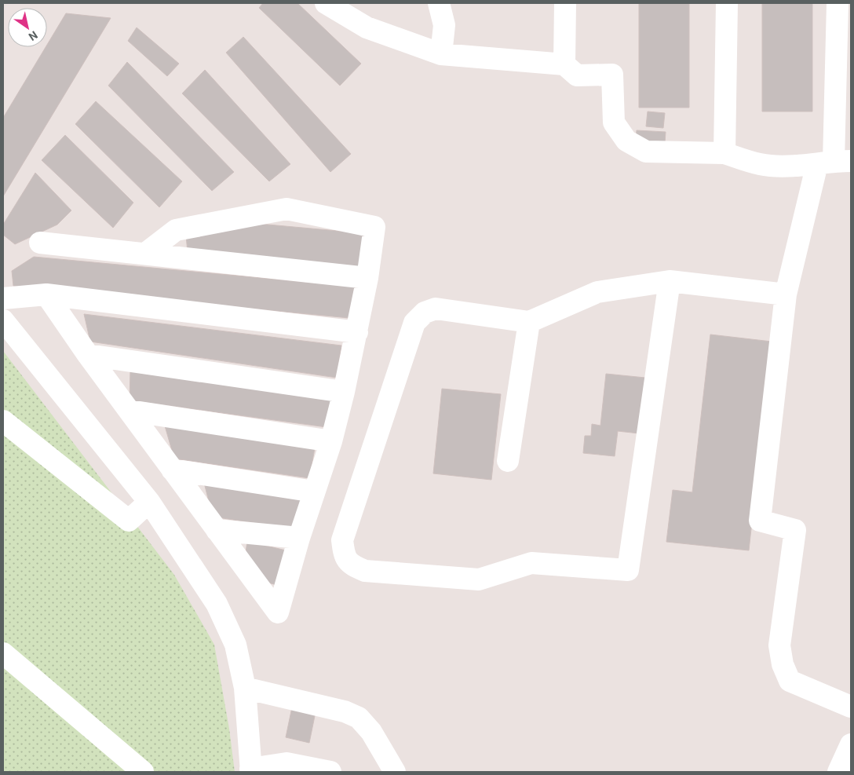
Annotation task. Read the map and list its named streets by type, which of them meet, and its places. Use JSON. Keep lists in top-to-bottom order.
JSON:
{
  "north": "bottom right"
}
